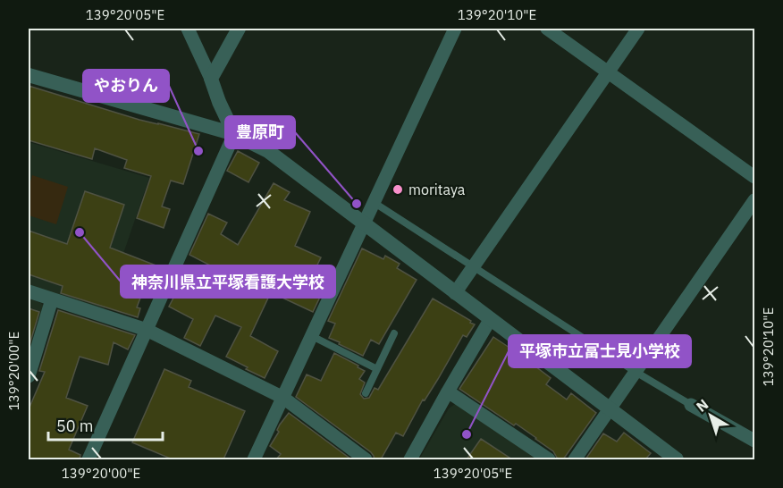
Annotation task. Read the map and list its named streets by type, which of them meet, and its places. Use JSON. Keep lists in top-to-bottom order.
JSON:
{
  "places": [
    "やおりん",
    "moritaya",
    "豊原町",
    "神奈川県立平塚看護大学校",
    "平塚市立富士見小学校"
  ],
  "scale_bar": "50 m",
  "north": "top left",
  "coordinates": ["139°20'05\"E", "139°20'10\"E", "139°20'00\"E"]
}
